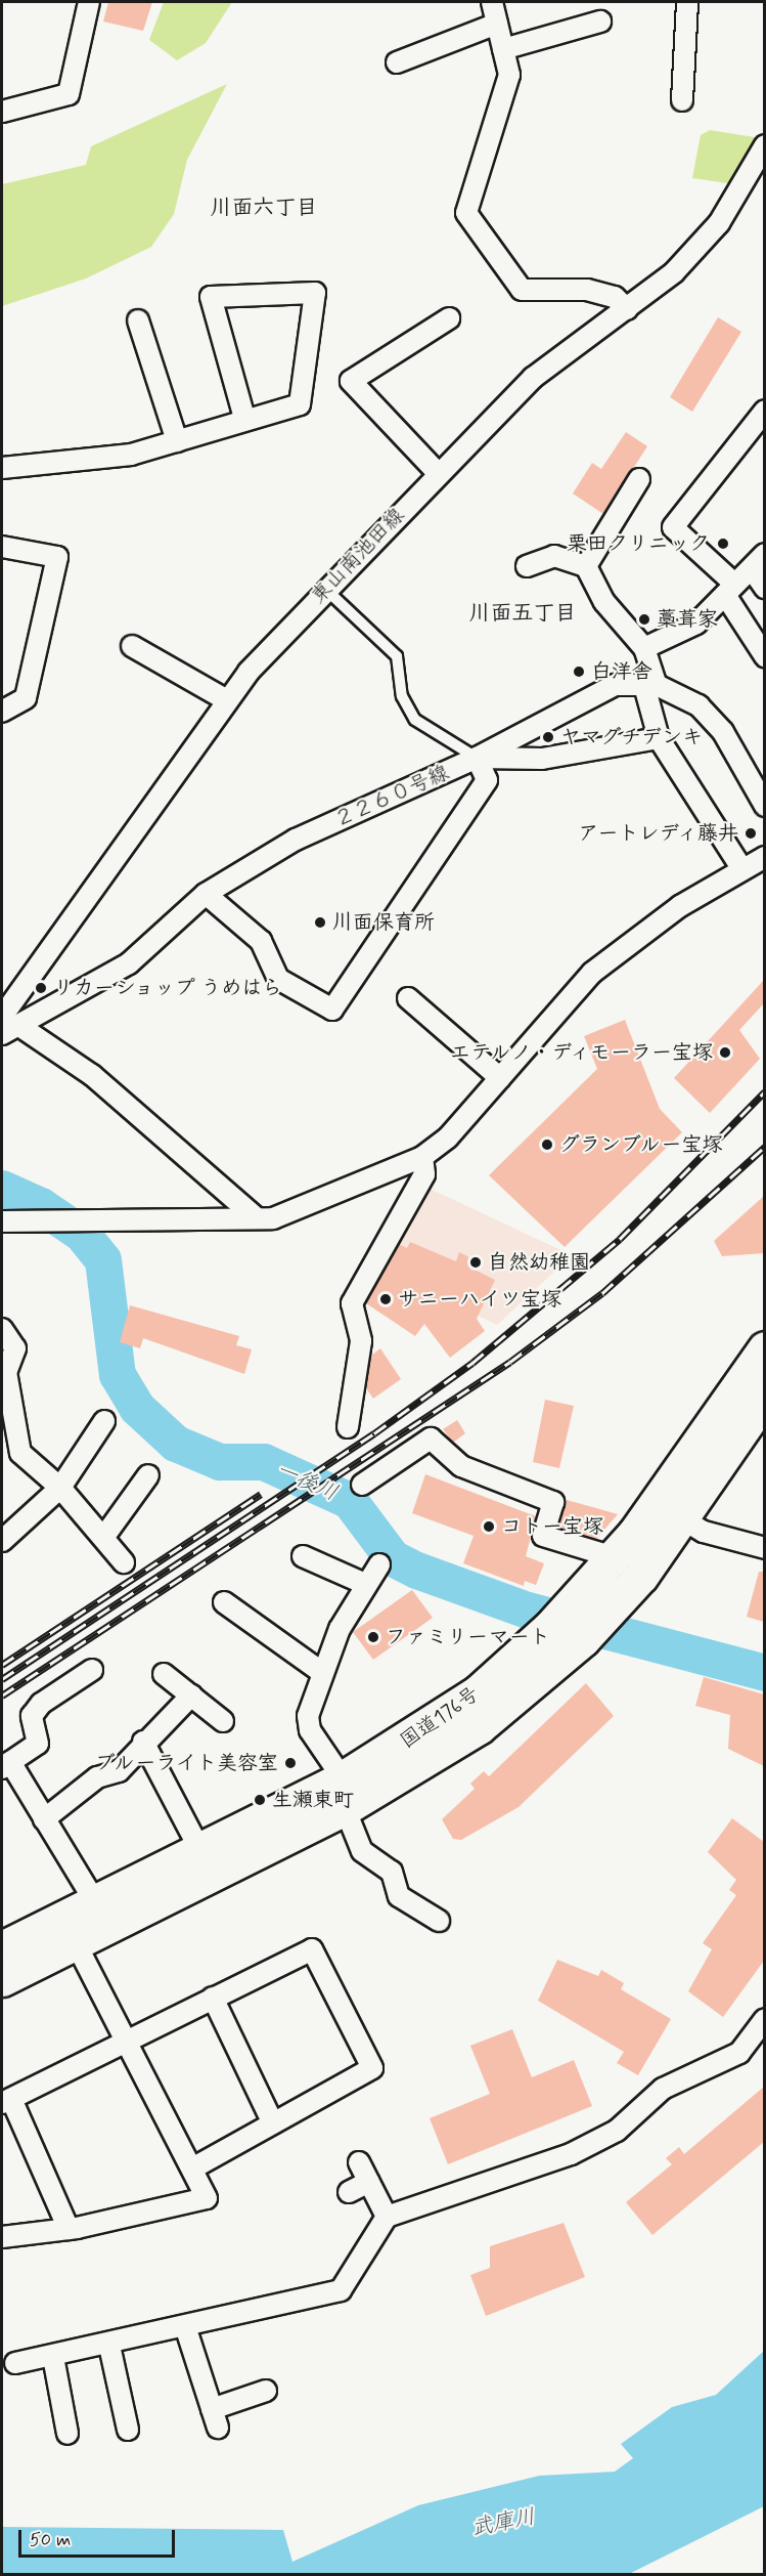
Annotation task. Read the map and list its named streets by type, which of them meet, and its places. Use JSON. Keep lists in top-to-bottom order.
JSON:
{
  "streets": {
    "highway": ["国道176号"],
    "street": ["東山南池田線", "２２６０号線"]
  },
  "crossings": [
    ["東山南池田線", "２２６０号線"]
  ],
  "districts": ["川面六丁目", "川面五丁目"],
  "water": ["一後川", "武庫川"],
  "places": [
    "栗田クリニック",
    "藁葺家",
    "白洋舎",
    "ヤマグチデンキ",
    "アートレディ藤井",
    "川面保育所",
    "リカーショップ うめはら",
    "エテルノ・ディモーラー宝塚",
    "グランブルー宝塚",
    "自然幼稚園",
    "サニーハイツ宝塚",
    "コトー宝塚",
    "ファミリーマート",
    "ブルーライト美容室",
    "生瀬東町"
  ],
  "scale_bar": "50 m"
}
